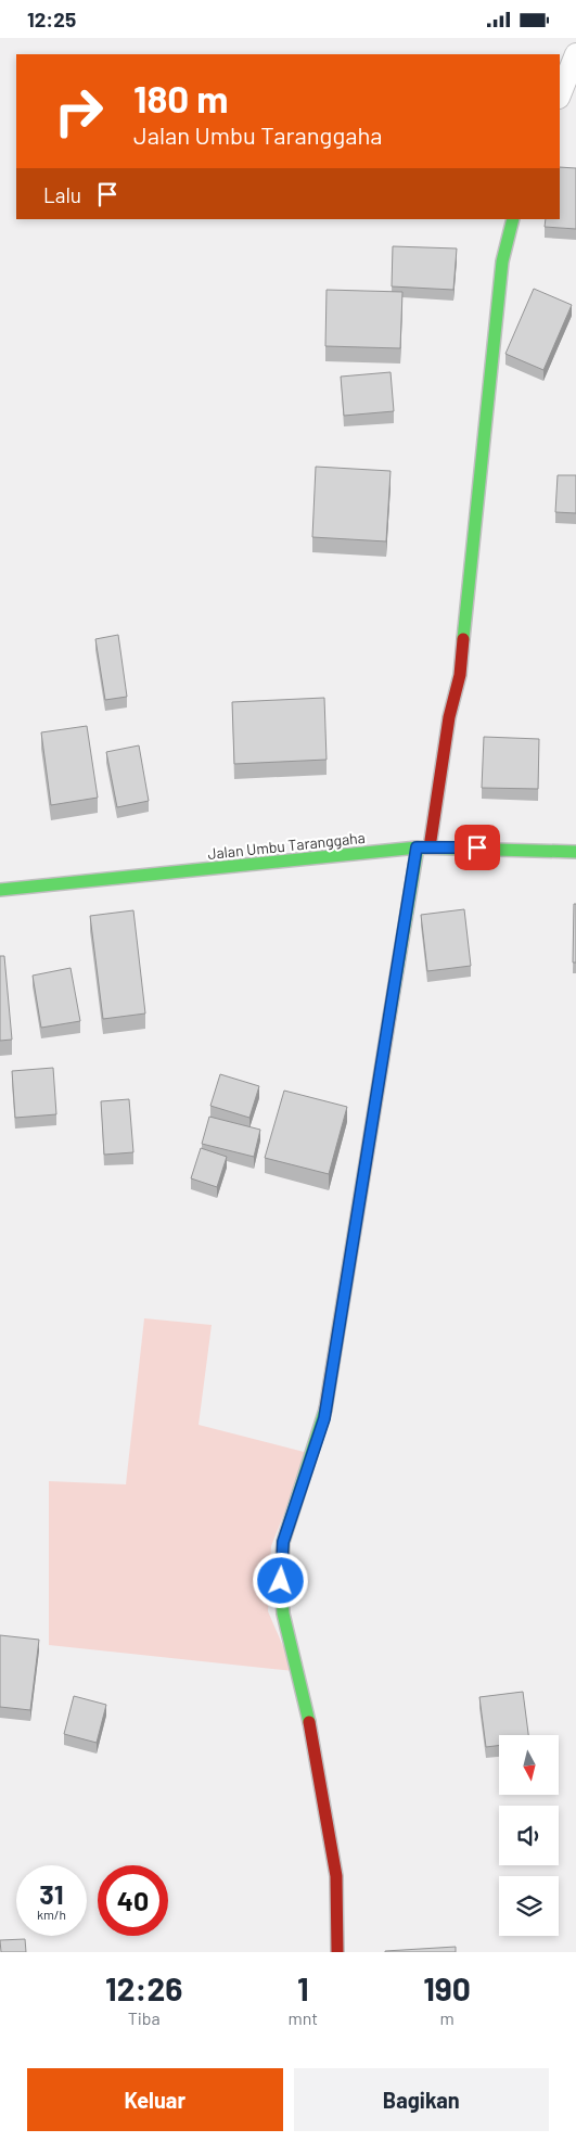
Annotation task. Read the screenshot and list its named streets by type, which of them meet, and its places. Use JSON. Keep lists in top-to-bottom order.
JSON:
{
  "streets": {
    "street": ["Jalan Umbu Taranggaha"]
  },
  "north": "bottom",
  "page": {
    "status": "12:25",
    "turn": ["180 m", "Jalan Umbu Taranggaha"],
    "then": "Lalu",
    "speed": "31 km/h",
    "limit": "40",
    "eta": [
      "12:26",
      "Tiba",
      "1",
      "mnt",
      "190",
      "m"
    ],
    "buttons": ["Keluar", "Bagikan"]
  }
}
